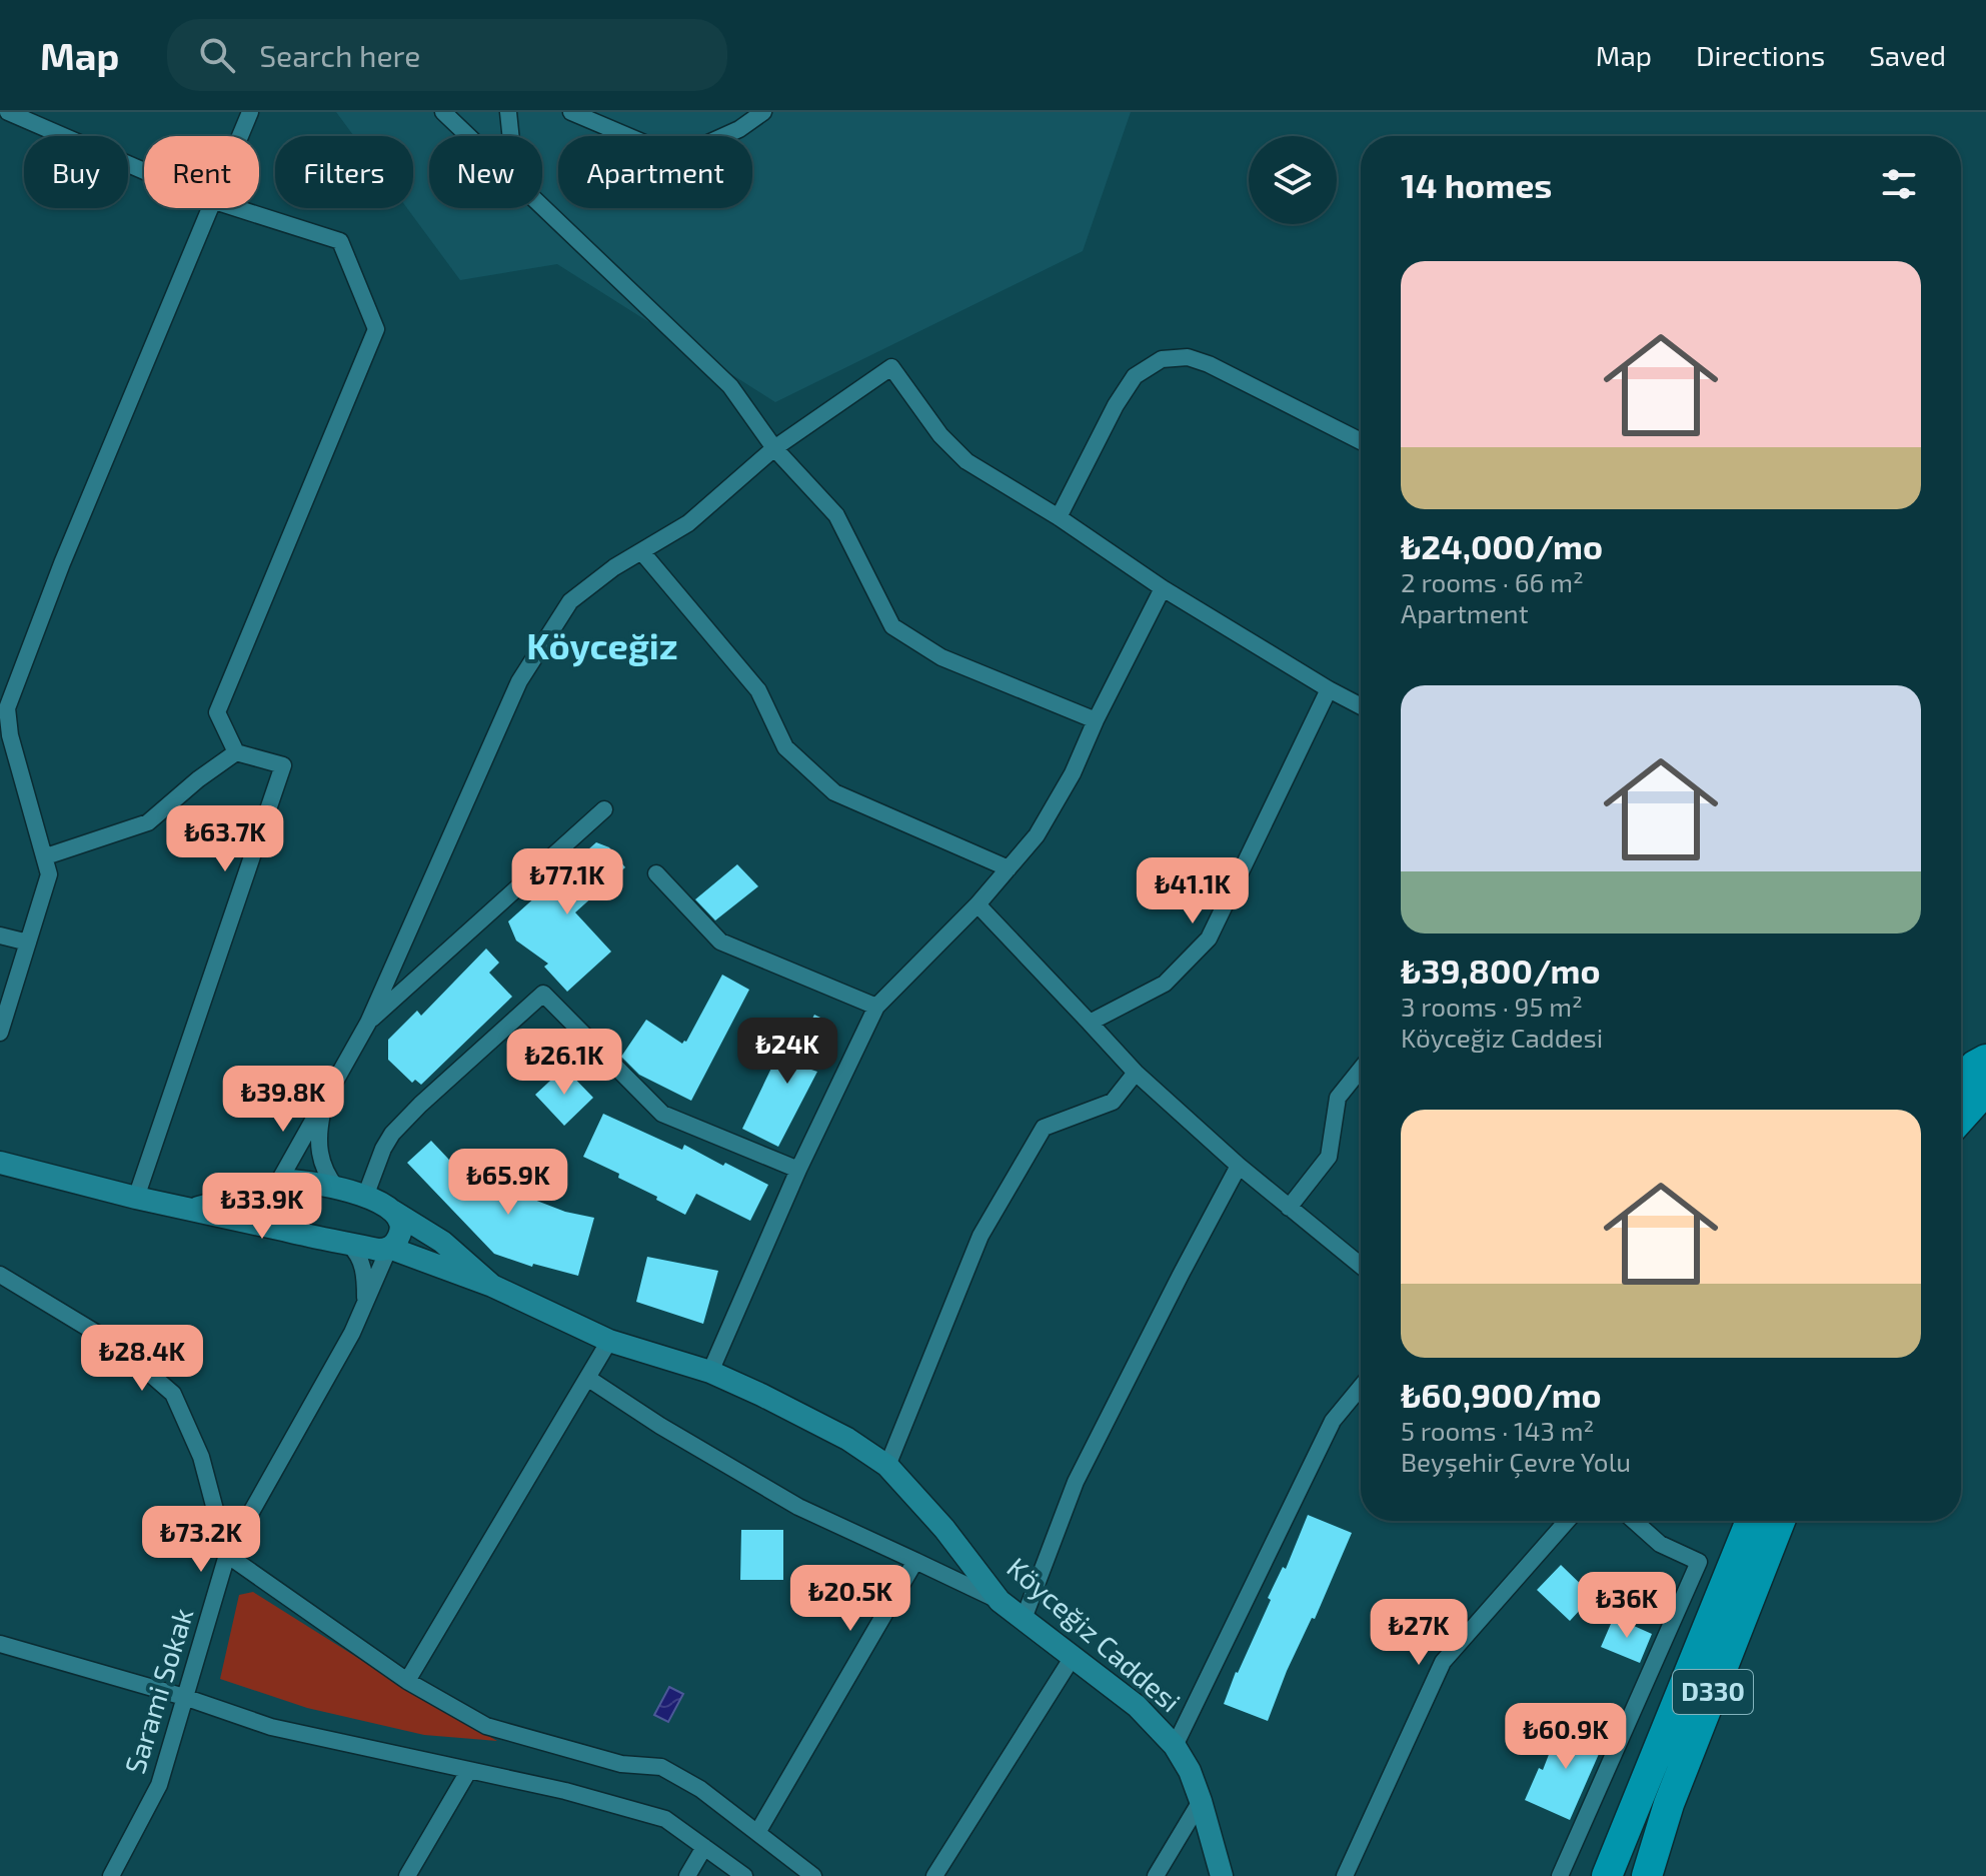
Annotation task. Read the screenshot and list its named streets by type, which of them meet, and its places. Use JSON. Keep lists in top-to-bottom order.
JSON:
{
  "streets": {
    "highway": ["D330"],
    "street": ["Köyceğiz Caddesi", "Sarami Sokak"]
  },
  "crossings": [
    ["Köyceğiz Caddesi", "Sarami Sokak"]
  ],
  "districts": ["Köyceğiz"],
  "page": {
    "header": "Map",
    "search": "Search here",
    "nav": ["Map", "Directions", "Saved"],
    "chip": [
      "Buy",
      "Rent",
      "Filters",
      "New",
      "Apartment"
    ],
    "heading": "14 homes",
    "list": [
      {
        "name": "₺24,000/mo",
        "note": "2 rooms · 66 m² · Apartment"
      },
      {
        "name": "₺39,800/mo",
        "note": "3 rooms · 95 m² · Köyceğiz Caddesi"
      },
      {
        "name": "₺60,900/mo",
        "note": "5 rooms · 143 m² · Beyşehir Çevre Yolu"
      }
    ],
    "price": [
      "₺63.7K",
      "₺77.1K",
      "₺41.1K",
      "₺24K",
      "₺26.1K",
      "₺39.8K",
      "₺65.9K",
      "₺33.9K",
      "₺28.4K",
      "₺73.2K",
      "₺20.5K",
      "₺36K",
      "₺27K",
      "₺60.9K"
    ]
  }
}
